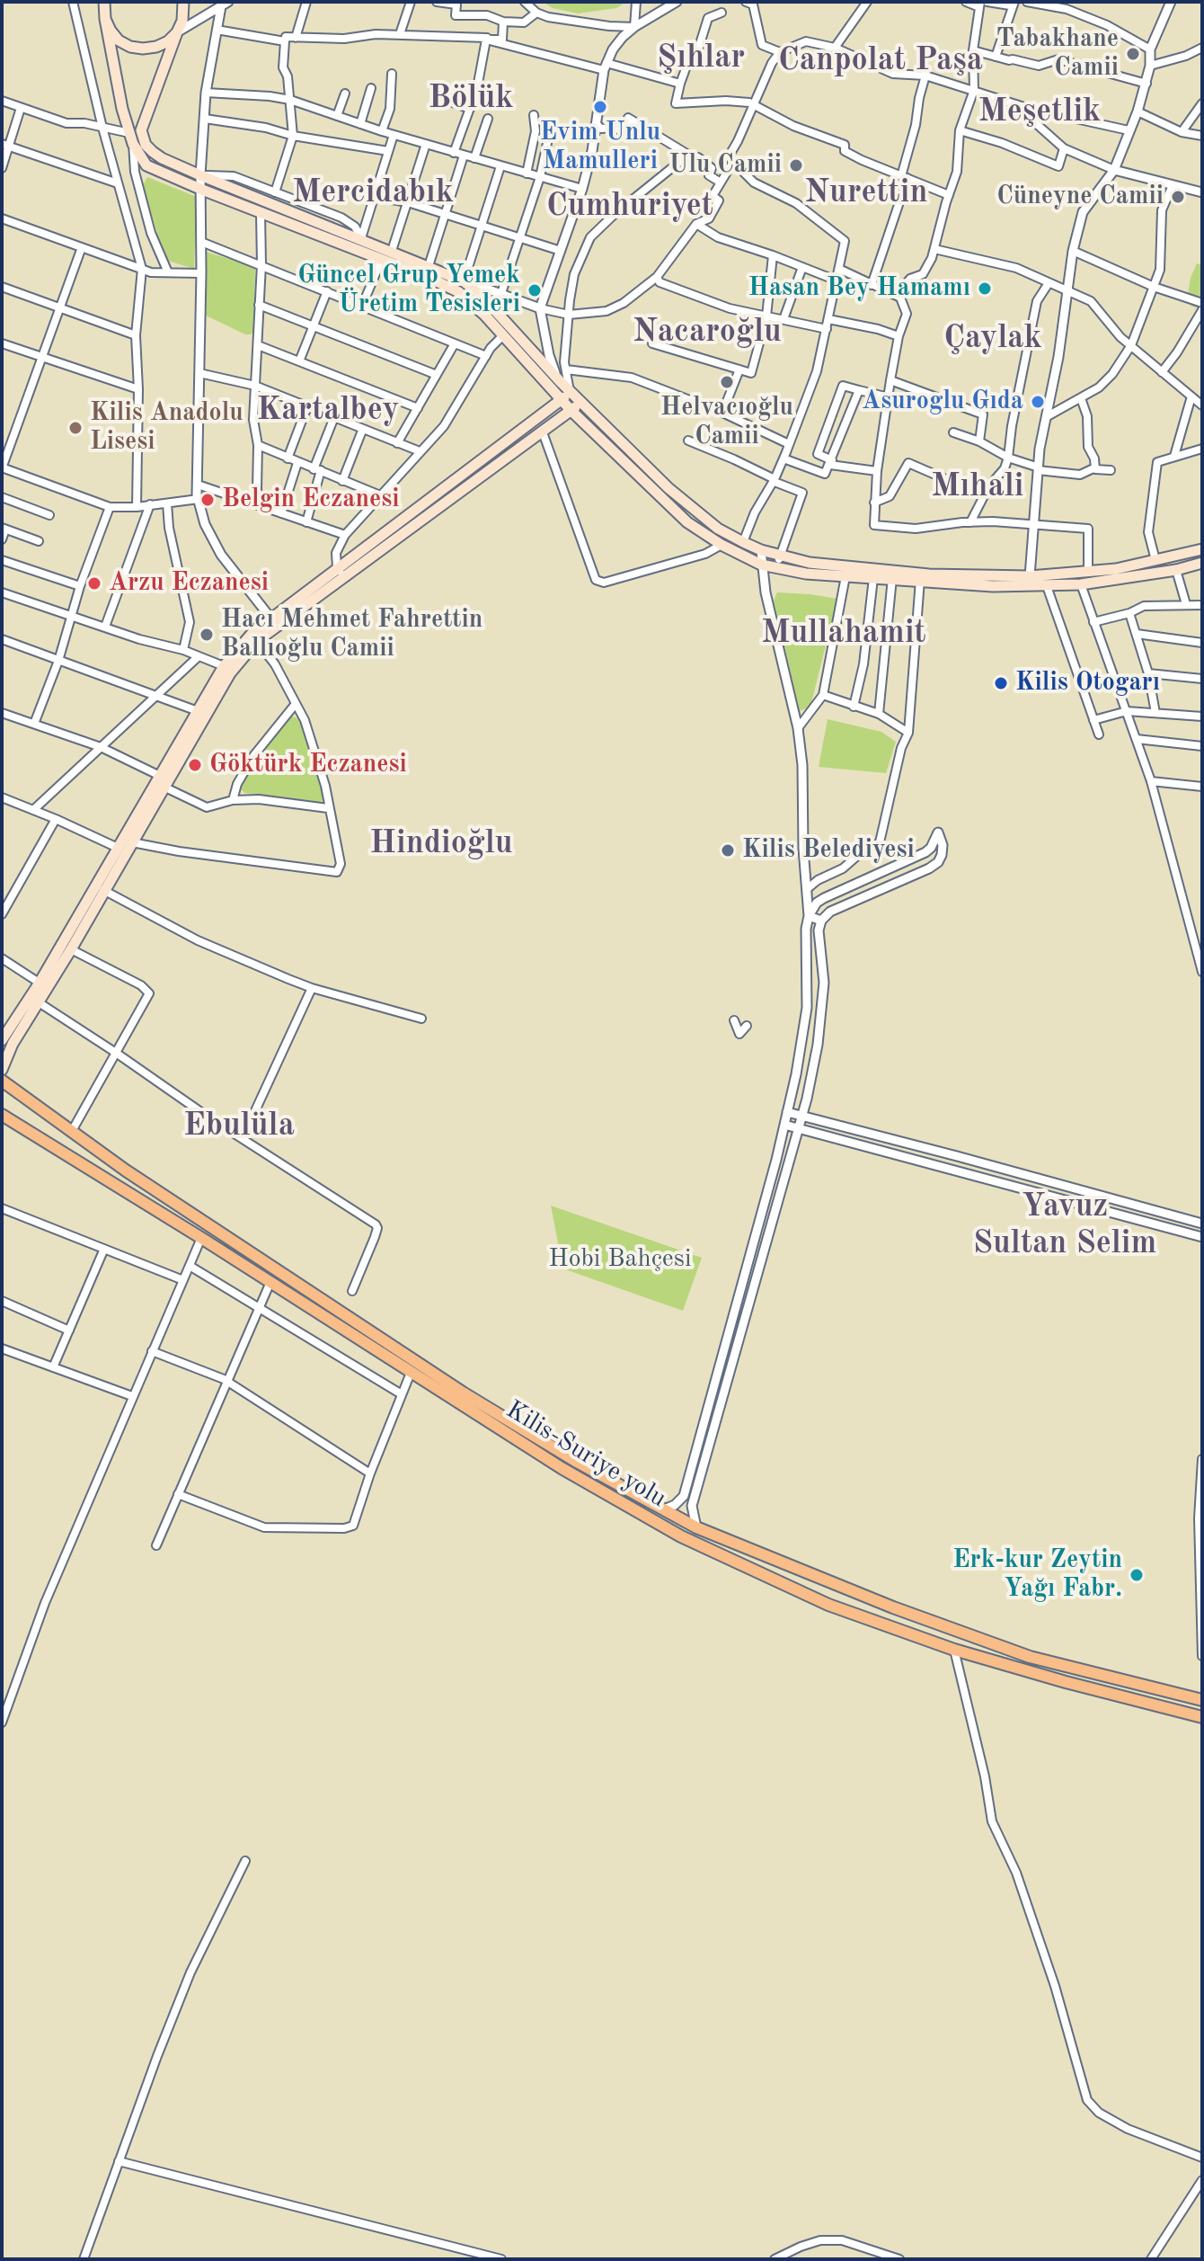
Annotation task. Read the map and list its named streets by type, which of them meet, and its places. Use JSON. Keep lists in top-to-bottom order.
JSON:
{
  "streets": {
    "highway": ["Kilis-Suriye yolu"]
  },
  "districts": [
    "Şıhlar",
    "Canpolat Paşa",
    "Bölük",
    "Meşetlik",
    "Mercidabık",
    "Nurettin",
    "Cumhuriyet",
    "Nacaroğlu",
    "Çaylak",
    "Kartalbey",
    "Mıhali",
    "Mullahamit",
    "Hindioğlu",
    "Ebulüla",
    "Yavuz Sultan Selim"
  ],
  "parks": ["Hobi Bahçesi"],
  "places": [
    "Tabakhane Camii",
    "Evim Unlu Mamulleri",
    "Ulu Camii",
    "Cüneyne Camii",
    "Hasan Bey Hamamı",
    "Güncel Grup Yemek Üretim Tesisleri",
    "Helvacıoğlu Camii",
    "Asuroglu Gıda",
    "Kilis Anadolu Lisesi",
    "Belgin Eczanesi",
    "Arzu Eczanesi",
    "Hacı Mehmet Fahrettin Ballıoğlu Camii",
    "Kilis Otogarı",
    "Göktürk Eczanesi",
    "Kilis Belediyesi",
    "Erk-kur Zeytin Yağı Fabr."
  ]
}
